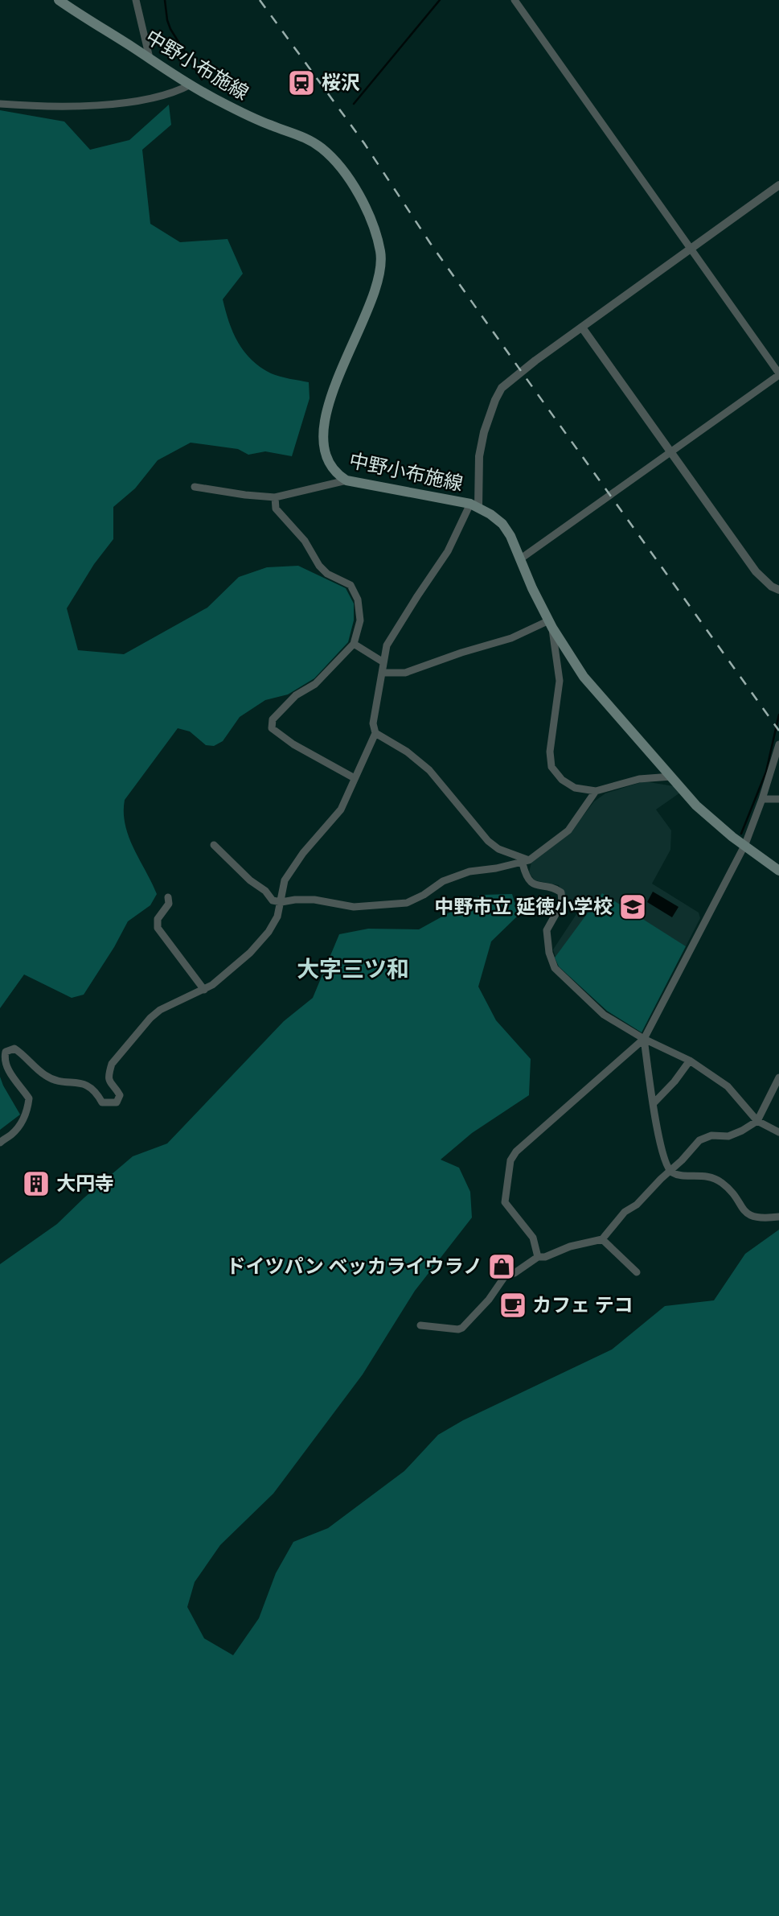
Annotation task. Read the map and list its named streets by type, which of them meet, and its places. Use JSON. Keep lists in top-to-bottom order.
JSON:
{
  "streets": {
    "main road": ["中野小布施線"]
  },
  "districts": ["大字三ツ和"],
  "places": {
    "station": ["桜沢"],
    "school or university": ["中野市立 延徳小学校"],
    "building": ["大円寺"],
    "shop": ["ドイツパン ベッカライウラノ"],
    "cafe": ["カフェ テコ"]
  }
}
